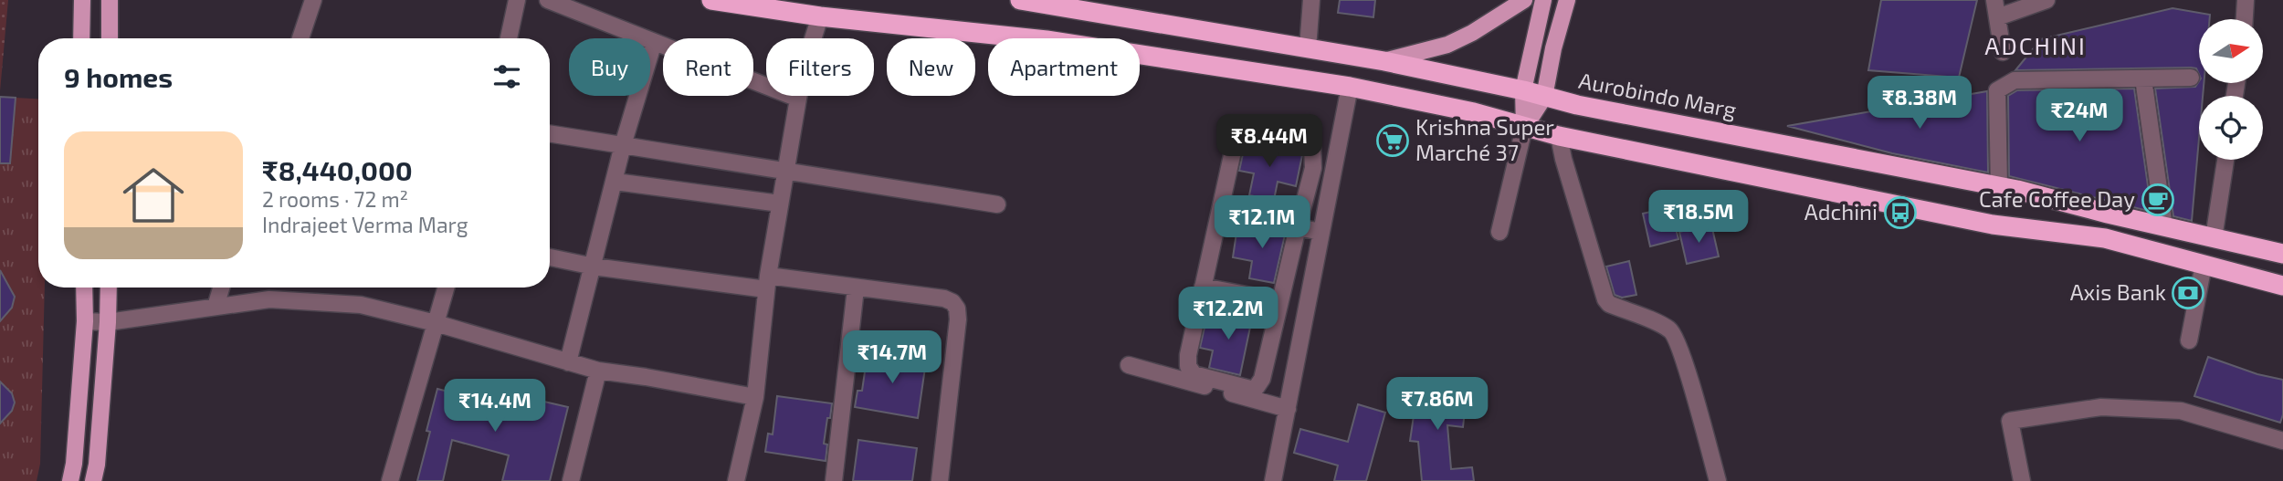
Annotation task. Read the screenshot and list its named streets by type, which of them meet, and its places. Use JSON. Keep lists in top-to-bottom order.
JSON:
{
  "streets": {
    "highway": ["Aurobindo Marg"]
  },
  "districts": ["ADCHINI"],
  "places": {
    "supermarket": ["Krishna Super Marché 37"],
    "cafe": ["Cafe Coffee Day"],
    "bus stop": ["Adchini"],
    "bank": ["Axis Bank"]
  },
  "north": "right",
  "page": {
    "chip": [
      "Buy",
      "Rent",
      "Filters",
      "New",
      "Apartment"
    ],
    "heading": "9 homes",
    "price": [
      "₹8.38M",
      "₹24M",
      "₹8.44M",
      "₹18.5M",
      "₹12.1M",
      "₹12.2M",
      "₹14.7M",
      "₹7.86M",
      "₹14.4M"
    ],
    "list": [
      {
        "name": "₹8,440,000",
        "note": "2 rooms · 72 m² · Indrajeet Verma Marg"
      }
    ]
  }
}
